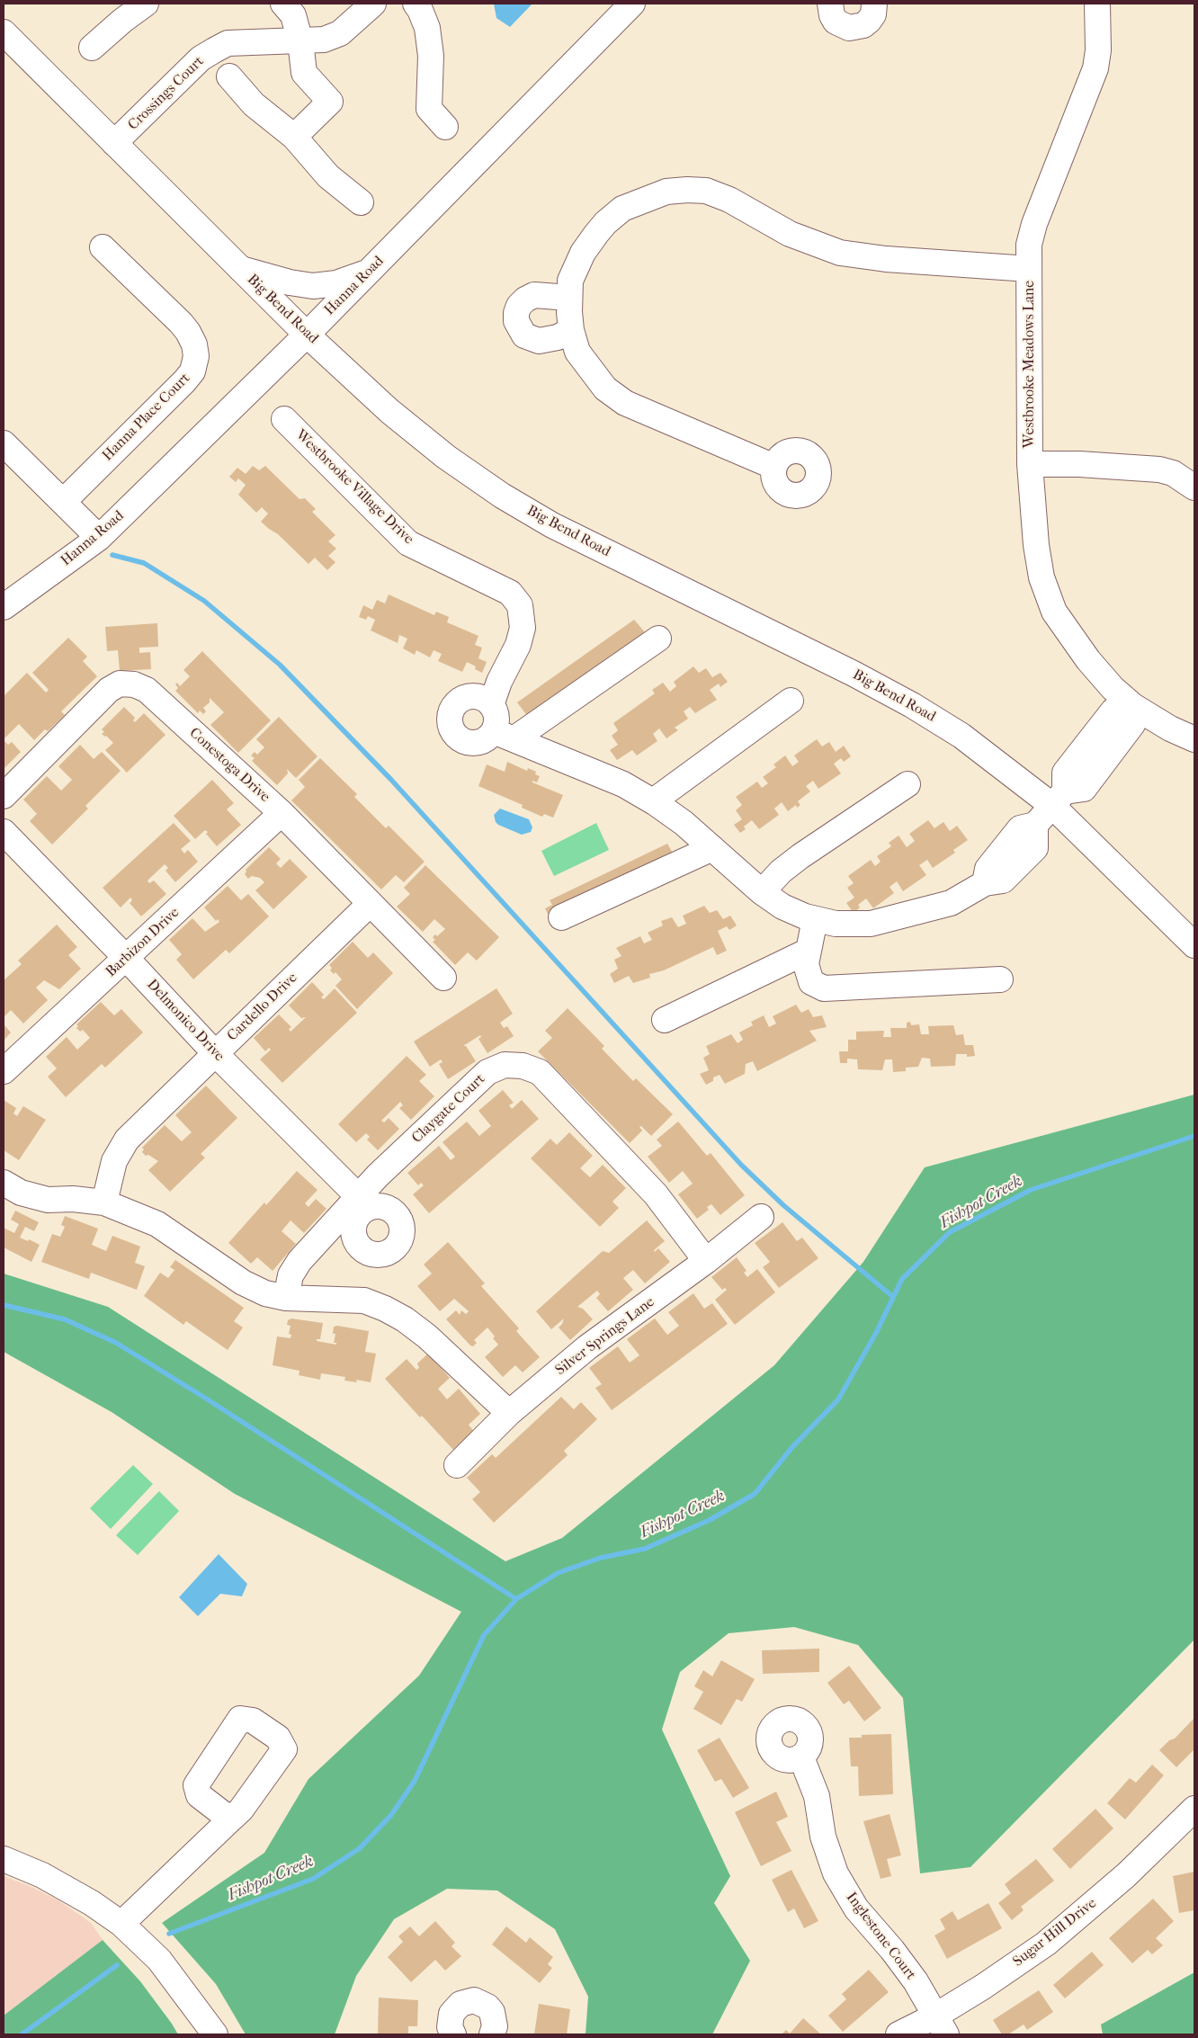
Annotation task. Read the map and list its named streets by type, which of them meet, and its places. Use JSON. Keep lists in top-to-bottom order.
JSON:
{
  "streets": {
    "street": [
      "Crossings Court",
      "Hanna Road",
      "Big Bend Road",
      "Westbrooke Meadows Lane",
      "Hanna Place Court",
      "Westbrooke Village Drive",
      "Conestoga Drive",
      "Barbizon Drive",
      "Cardello Drive",
      "Delmonico Drive",
      "Claygate Court",
      "Silver Springs Lane",
      "Sugar Hill Drive",
      "Inglestone Court"
    ]
  },
  "crossings": [
    ["Crossings Court", "Big Bend Road"],
    ["Hanna Road", "Big Bend Road"],
    ["Conestoga Drive", "Barbizon Drive"],
    ["Conestoga Drive", "Cardello Drive"],
    ["Barbizon Drive", "Delmonico Drive"],
    ["Cardello Drive", "Delmonico Drive"],
    ["Delmonico Drive", "Claygate Court"],
    ["Claygate Court", "Silver Springs Lane"],
    ["Sugar Hill Drive", "Inglestone Court"]
  ],
  "water": ["Fishpot Creek"]
}
